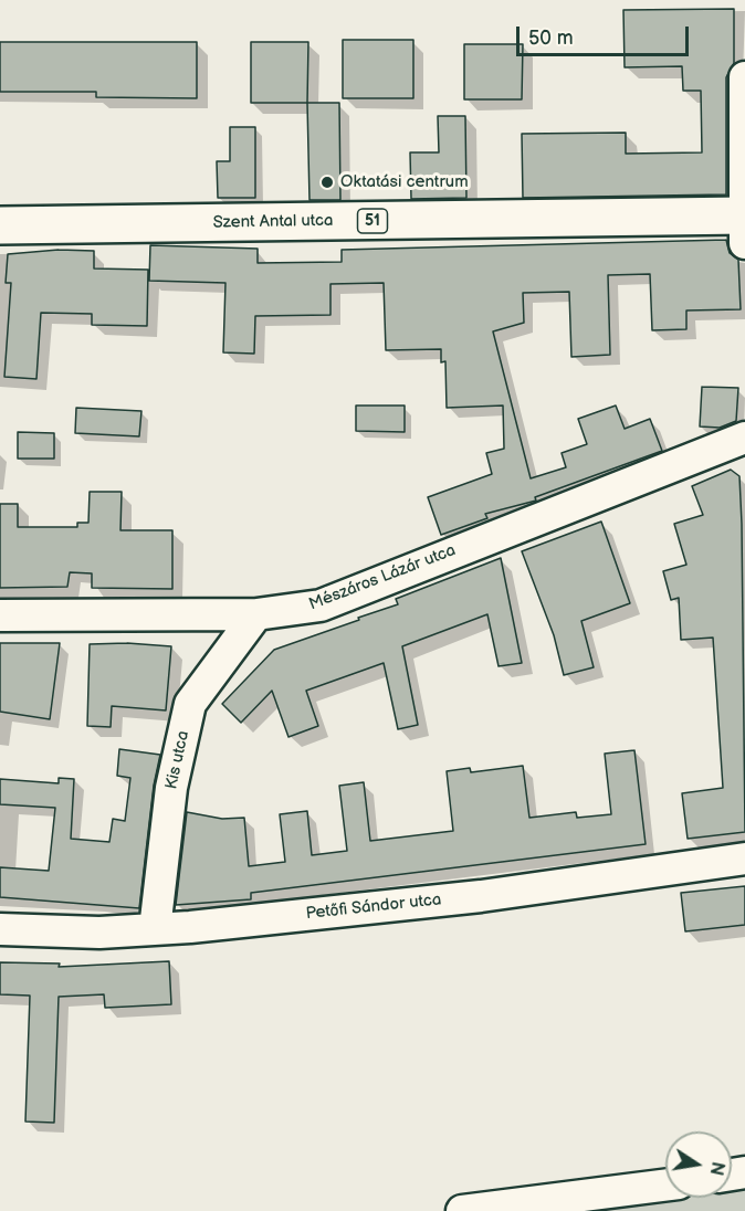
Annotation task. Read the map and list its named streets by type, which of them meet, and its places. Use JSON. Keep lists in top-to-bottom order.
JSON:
{
  "streets": {
    "main road": ["51", "Szent Antal utca"],
    "street": ["Mészáros Lázár utca", "Kis utca", "Petőfi Sándor utca"]
  },
  "crossings": [
    ["Mészáros Lázár utca", "Kis utca"],
    ["Kis utca", "Petőfi Sándor utca"]
  ],
  "places": ["Oktatási centrum"],
  "scale_bar": "50 m",
  "north": "right"
}
